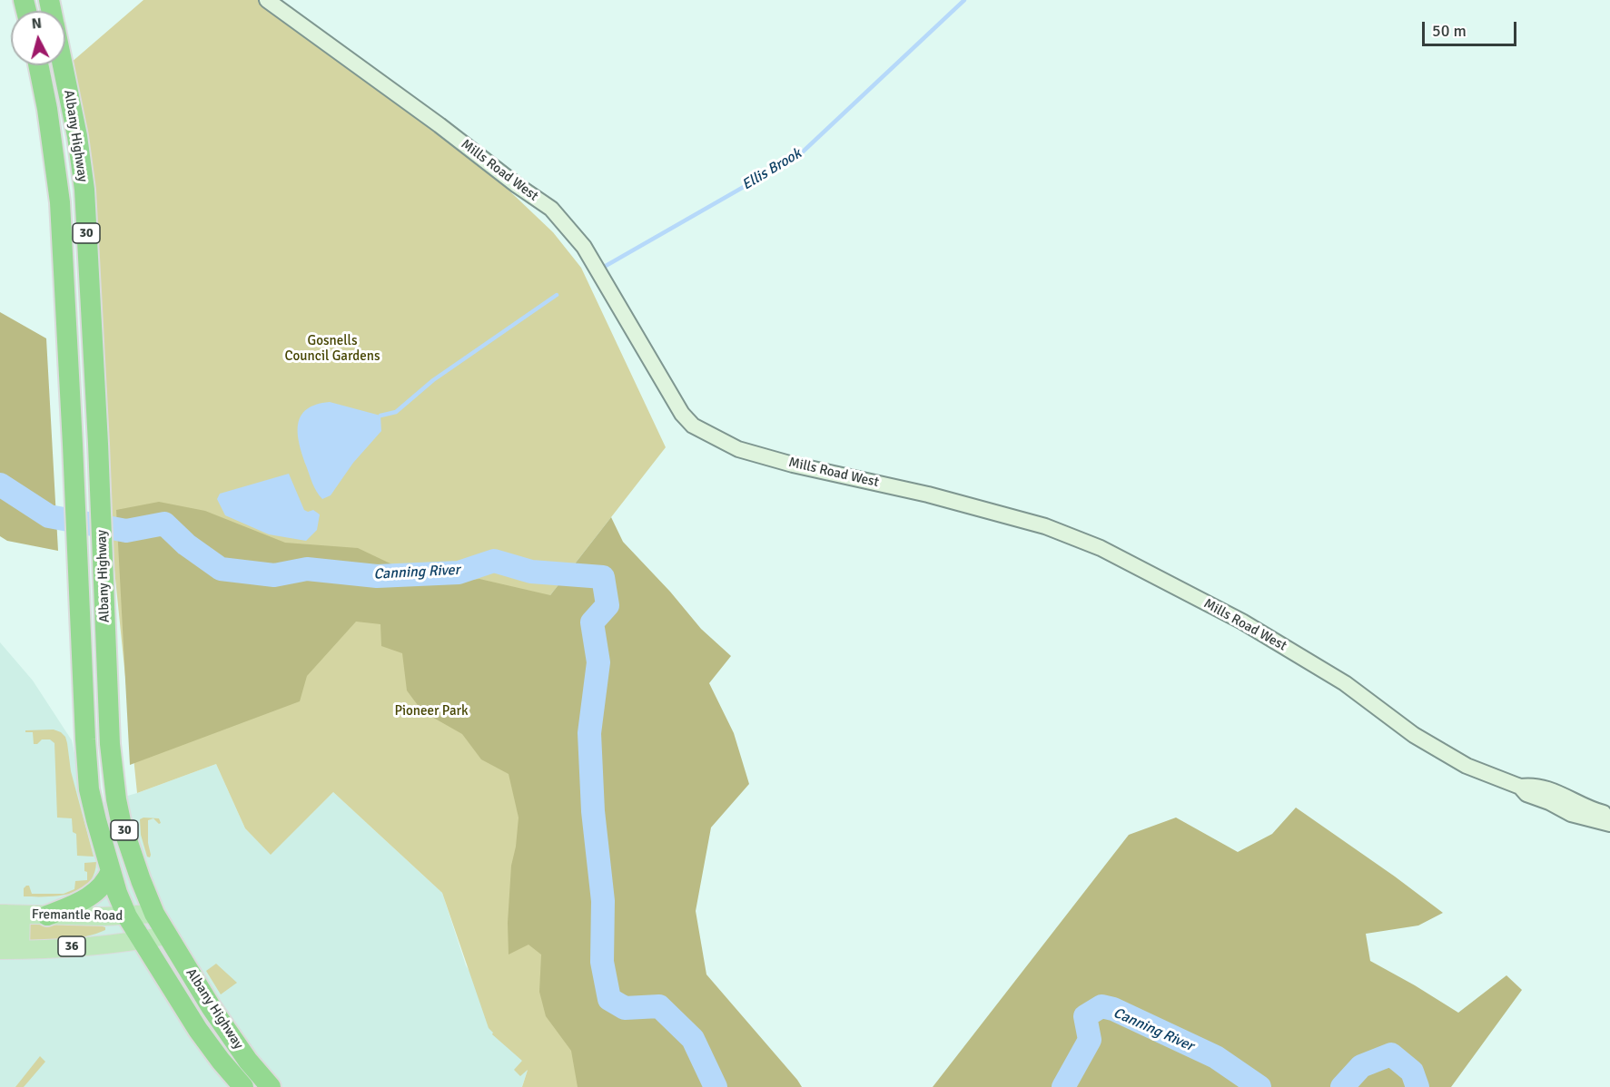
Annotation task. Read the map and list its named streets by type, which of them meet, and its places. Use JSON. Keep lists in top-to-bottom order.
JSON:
{
  "streets": {
    "highway": ["Albany Highway", "30"],
    "main road": ["Mills Road West", "Fremantle Road", "36"]
  },
  "crossings": [
    ["Albany Highway", "Fremantle Road"]
  ],
  "water": ["Ellis Brook", "Canning River"],
  "parks": ["Gosnells Council Gardens", "Pioneer Park"],
  "scale_bar": "50 m",
  "north": "top"
}
